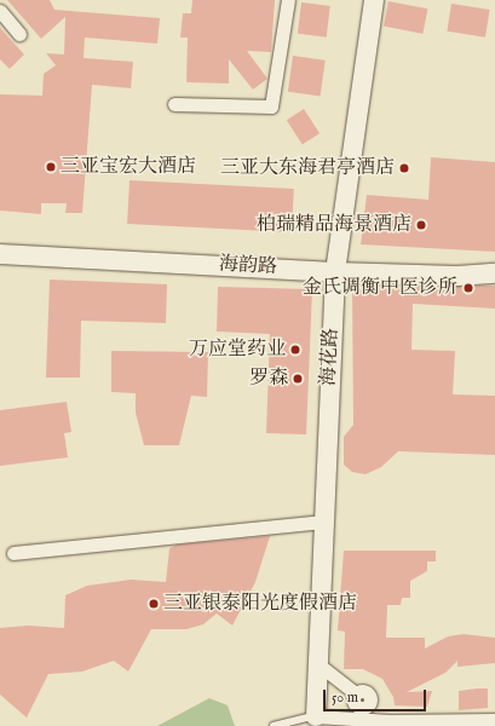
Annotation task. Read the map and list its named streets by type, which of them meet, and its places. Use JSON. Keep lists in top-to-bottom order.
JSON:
{
  "streets": {
    "street": ["海韵路", "海花路"]
  },
  "crossings": [
    ["海韵路", "海花路"]
  ],
  "places": [
    "三亚宝宏大酒店",
    "三亚大东海君亭酒店",
    "柏瑞精品海景酒店",
    "金氏调衡中医诊所",
    "万应堂药业",
    "罗森",
    "三亚银泰阳光度假酒店"
  ],
  "scale_bar": "50 m"
}
